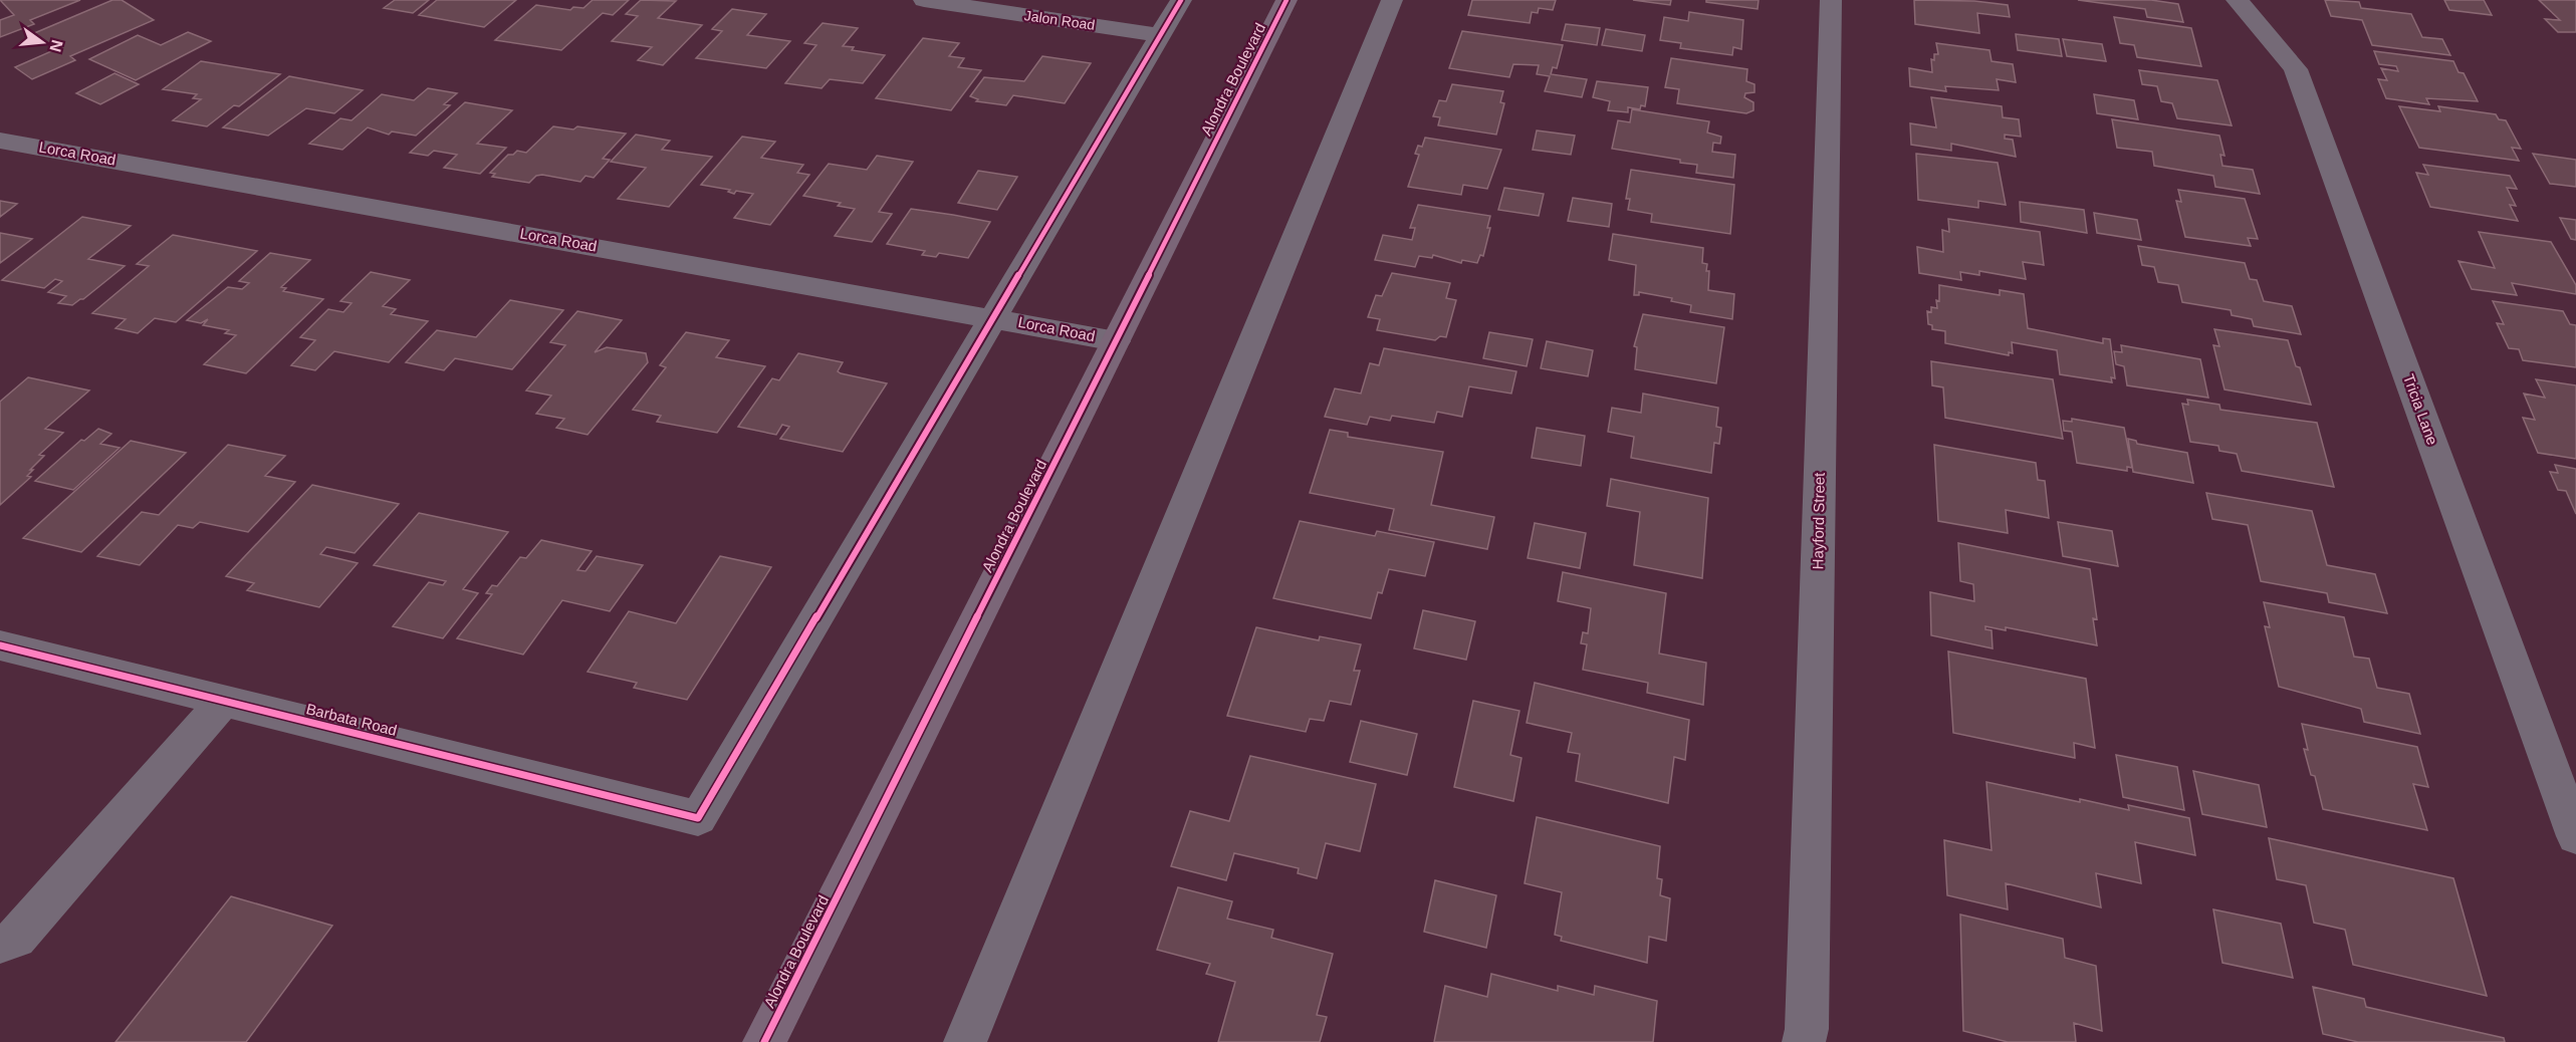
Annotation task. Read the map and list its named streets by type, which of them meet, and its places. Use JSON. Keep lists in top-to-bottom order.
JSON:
{
  "streets": {
    "main road": ["Alondra Boulevard"],
    "street": [
      "Jalon Road",
      "Lorca Road",
      "Tricia Lane",
      "Hayford Street",
      "Barbata Road"
    ]
  },
  "crossings": [
    ["Alondra Boulevard", "Lorca Road"],
    ["Lorca Road", "Barbata Road"]
  ],
  "north": "right"
}
